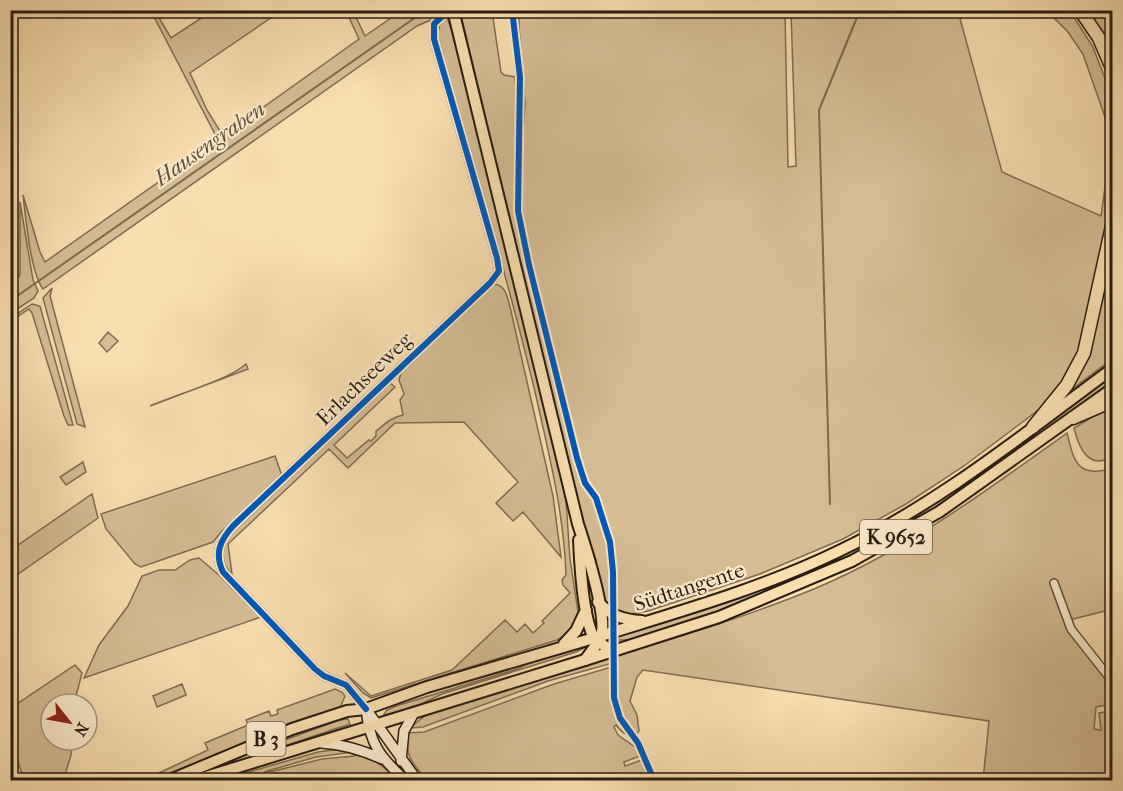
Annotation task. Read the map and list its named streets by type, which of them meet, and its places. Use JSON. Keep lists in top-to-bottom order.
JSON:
{
  "streets": {
    "main road": ["K 9652", "Südtangente", "B 3"],
    "street": ["Erlachseeweg"]
  },
  "crossings": [
    ["Erlachseeweg", "Südtangente"]
  ],
  "water": ["Hausengraben"],
  "north": "bottom right"
}
